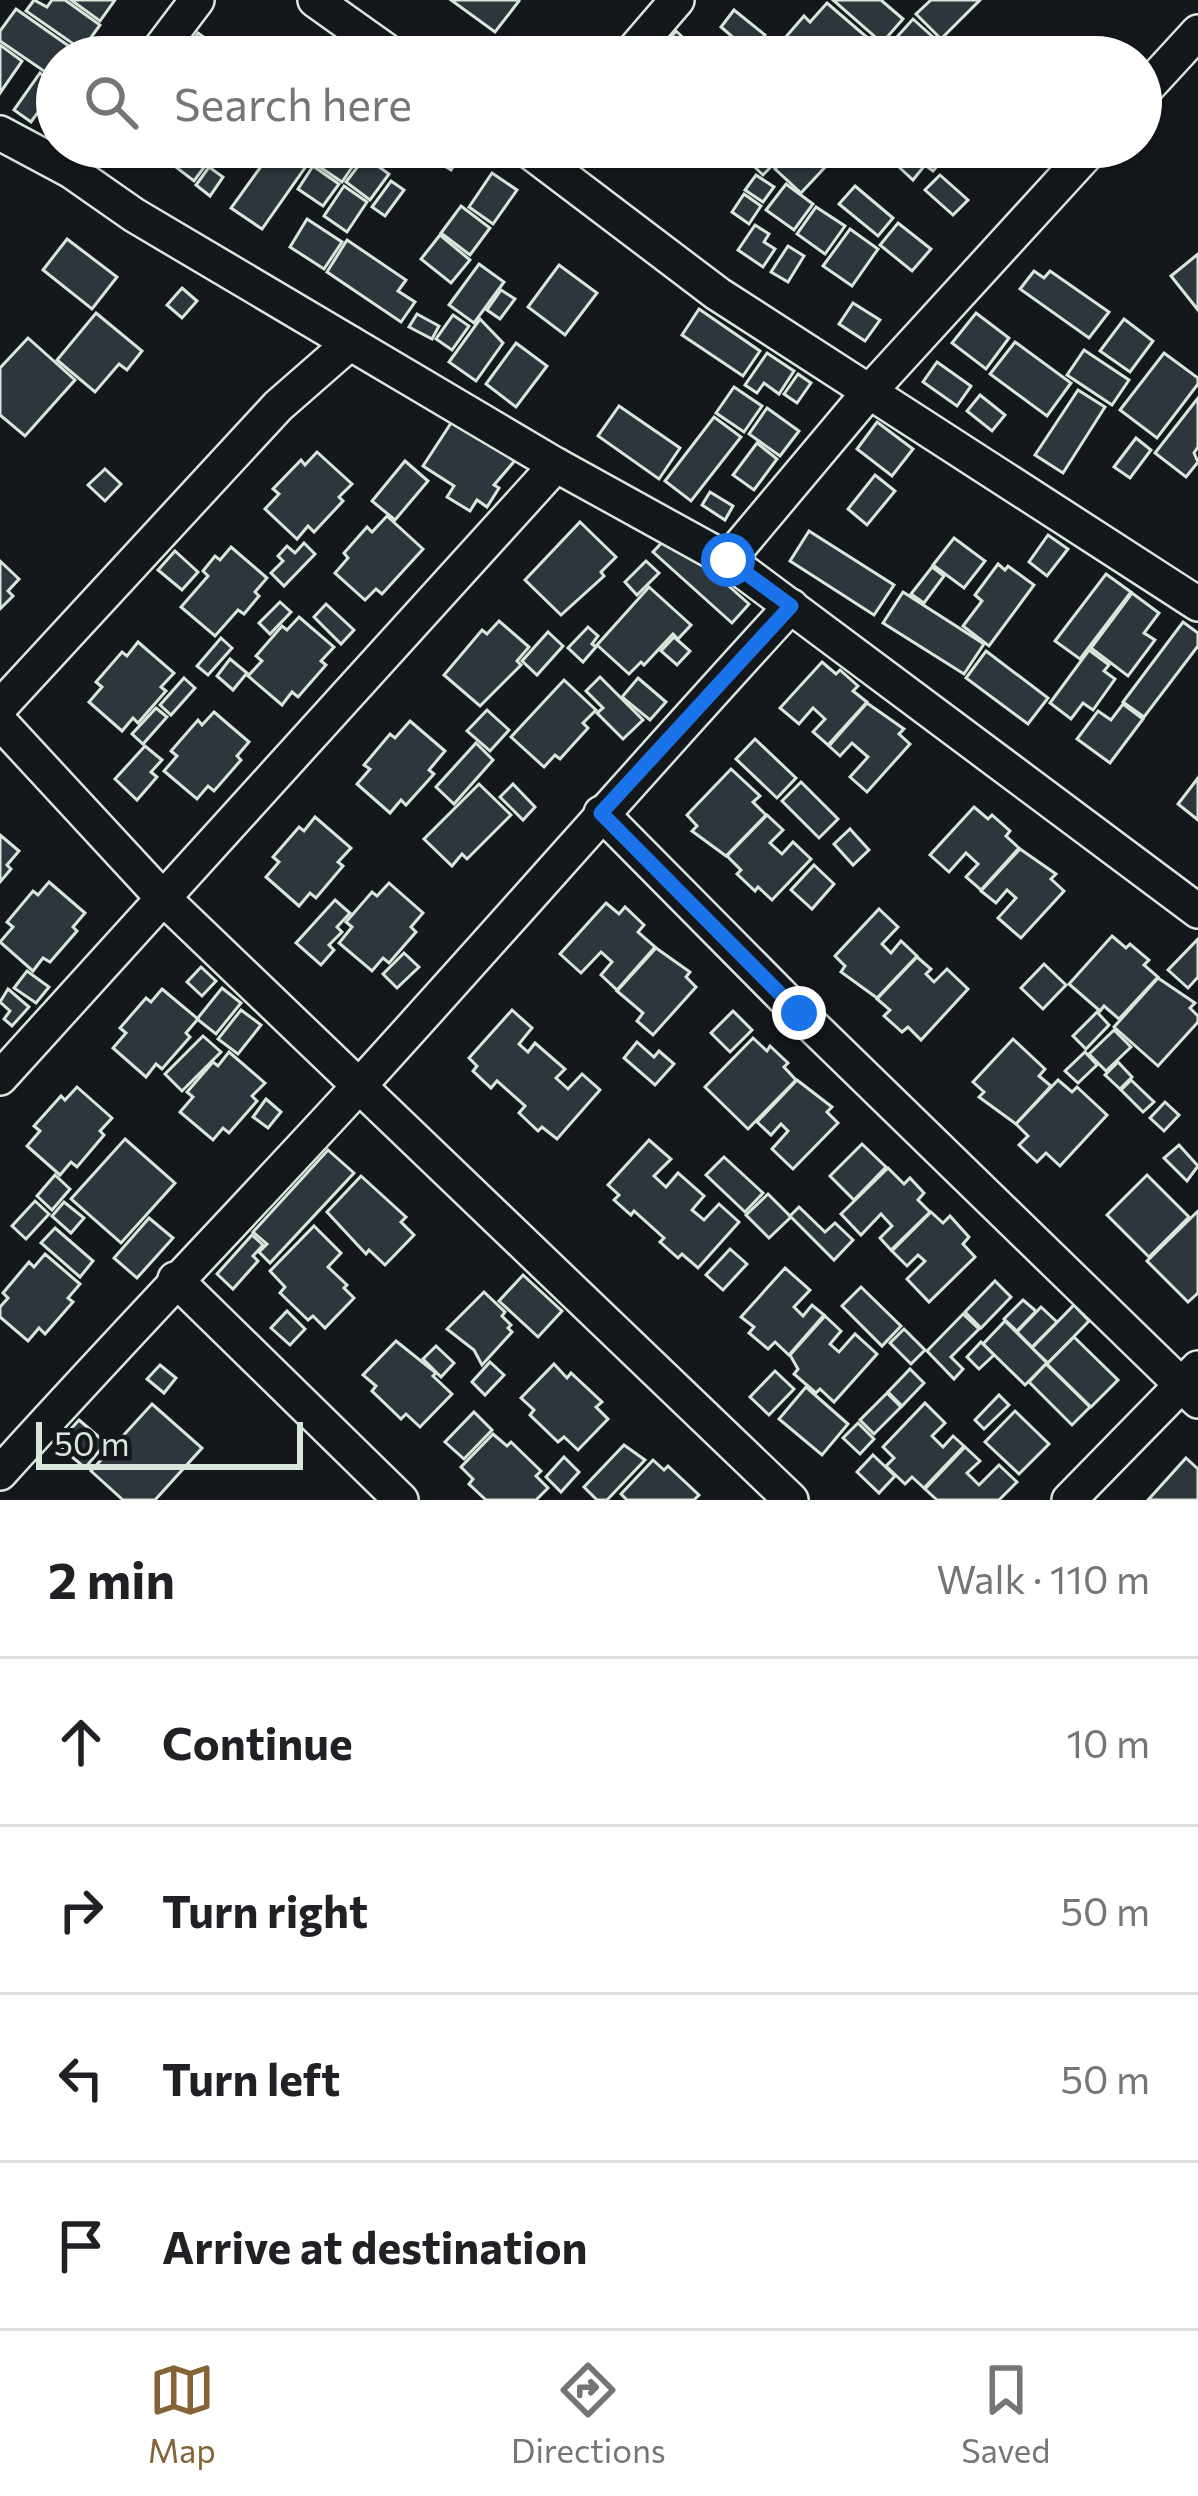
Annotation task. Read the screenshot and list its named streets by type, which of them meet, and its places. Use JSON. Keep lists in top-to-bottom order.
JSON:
{
  "scale_bar": "50 m",
  "page": {
    "search": "Search here",
    "scale": "50 m",
    "heading": ["2 min", "Walk · 110 m"],
    "list": [
      ["Continue", "10 m"],
      ["Turn right", "50 m"],
      ["Turn left", "50 m"],
      "Arrive at destination"
    ],
    "nav": ["Map", "Directions", "Saved"]
  }
}
